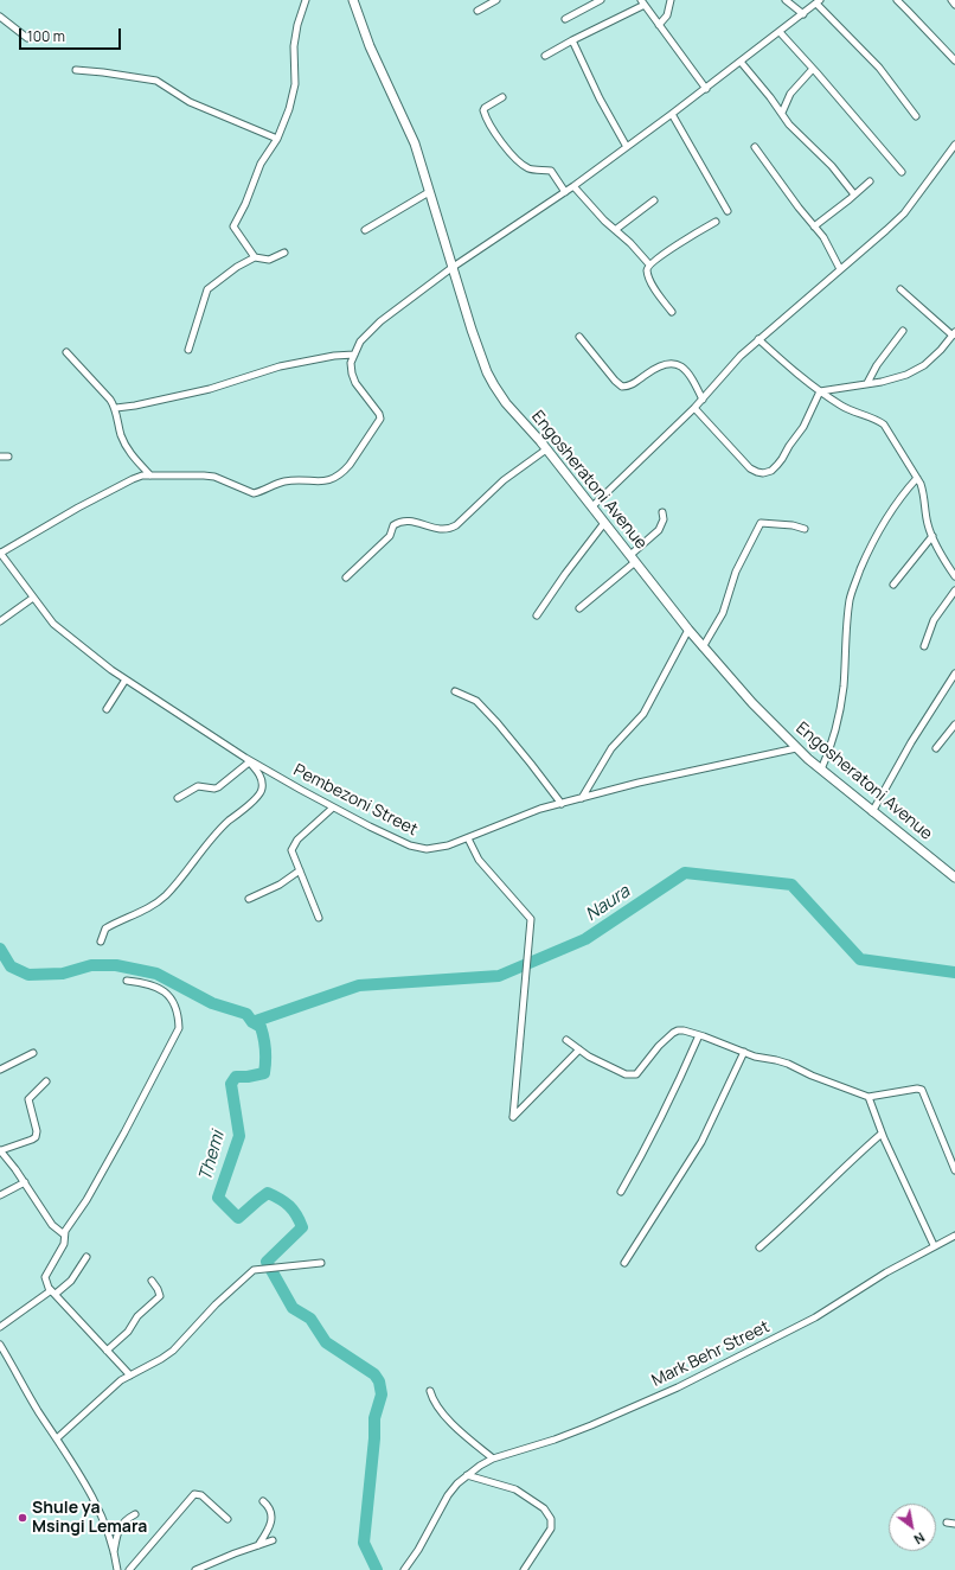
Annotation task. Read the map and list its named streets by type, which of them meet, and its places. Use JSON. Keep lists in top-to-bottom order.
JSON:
{
  "streets": {
    "street": ["Engosheratoni Avenue", "Pembezoni Street", "Mark Behr Street"]
  },
  "crossings": [
    ["Engosheratoni Avenue", "Pembezoni Street"]
  ],
  "water": ["Naura", "Themi"],
  "places": ["Shule ya Msingi Lemara"],
  "scale_bar": "100 m",
  "north": "bottom right"
}
